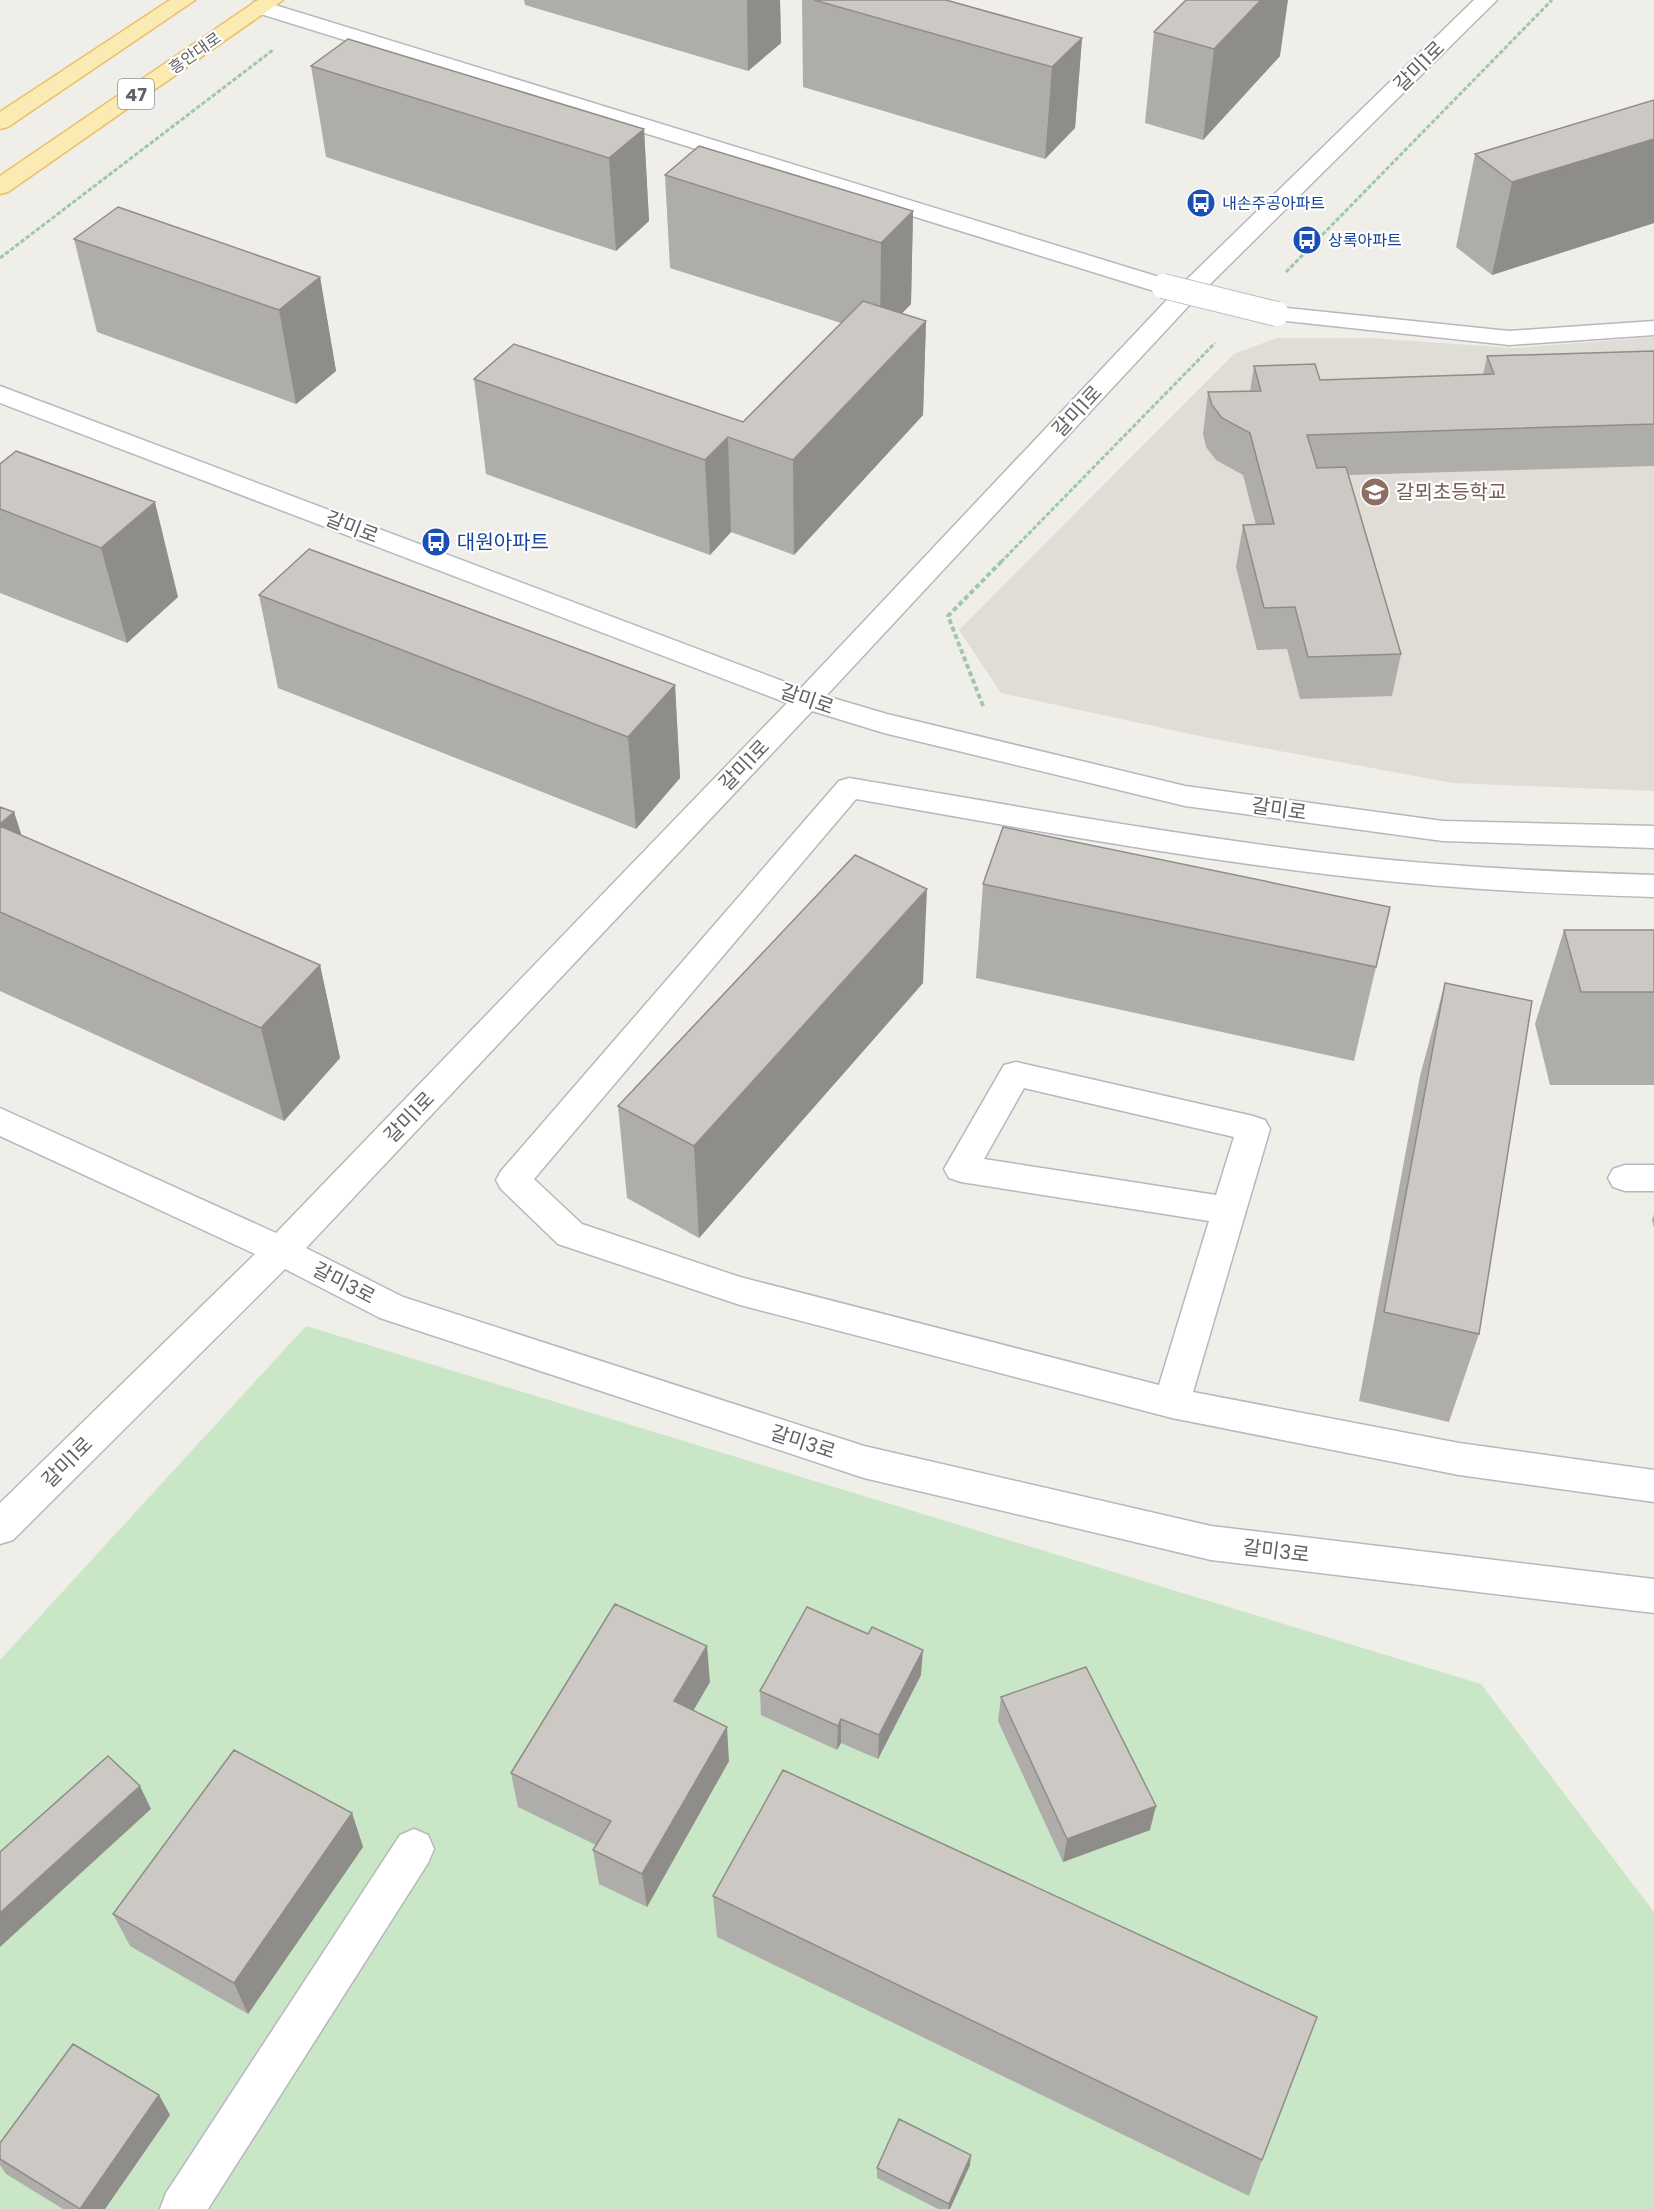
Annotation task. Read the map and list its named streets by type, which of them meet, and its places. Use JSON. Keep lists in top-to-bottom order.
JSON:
{
  "streets": {
    "main road": ["흥안대로", "47"],
    "street": ["갈미1로", "갈미로", "갈미3로"]
  },
  "crossings": [
    ["갈미1로", "갈미로"],
    ["갈미1로", "갈미3로"]
  ],
  "places": {
    "bus stop": ["내손주공아파트", "상록아파트", "대원아파트"],
    "school or university": ["갈뫼초등학교"]
  }
}
